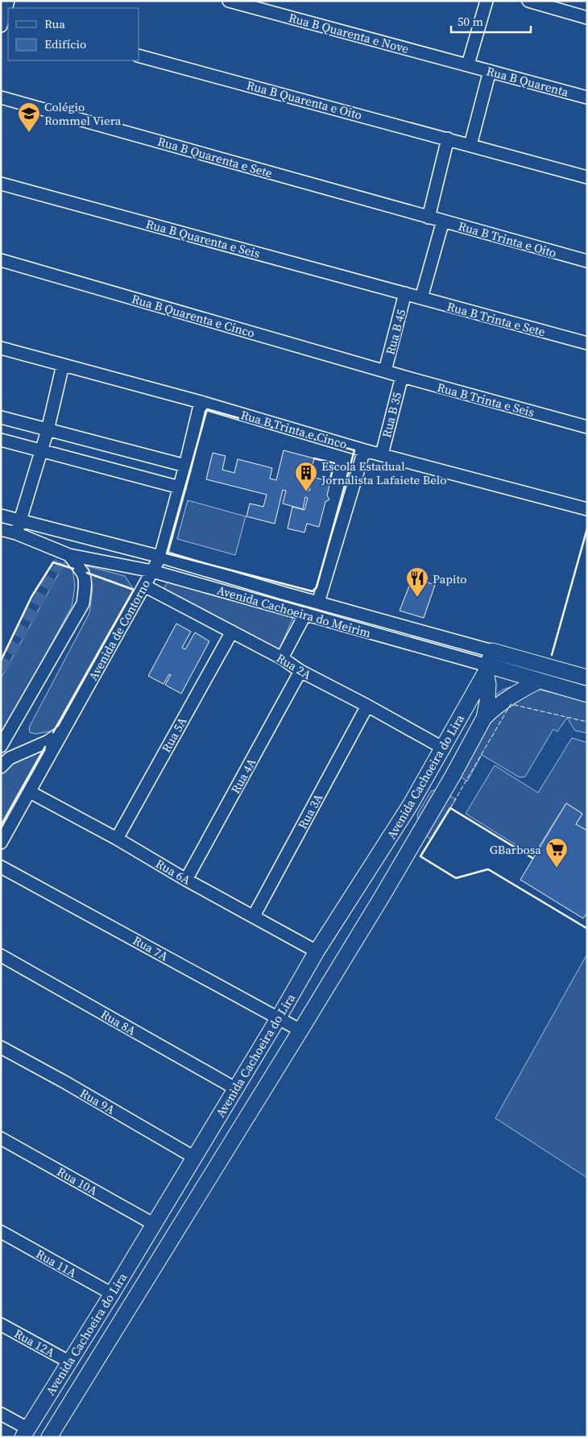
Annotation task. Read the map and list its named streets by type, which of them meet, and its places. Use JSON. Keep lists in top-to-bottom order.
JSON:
{
  "streets": {
    "main road": ["Avenida Cachoeira do Meirim", "Avenida Cachoeira do Lira"],
    "street": [
      "Rua B Quarenta e Nove",
      "Rua B Quarenta",
      "Rua B Quarenta e Oito",
      "Rua B Quarenta e Sete",
      "Rua B Quarenta e Seis",
      "Rua B Trinta e Oito",
      "Rua B Quarenta e Cinco",
      "Rua B Trinta e Sete",
      "Rua B 45",
      "Rua B Trinta e Seis",
      "Rua B 35",
      "Rua B Trinta e Cinco",
      "Avenida de Contorno",
      "Rua 2A",
      "Rua 5A",
      "Rua 4A",
      "Rua 3A",
      "Rua 6A",
      "Rua 7A",
      "Rua 8A",
      "Rua 9A",
      "Rua 10A",
      "Rua 11A",
      "Rua 12A"
    ]
  },
  "crossings": [
    ["Rua B Quarenta e Nove", "Rua B Quarenta"],
    ["Rua B Quarenta e Sete", "Rua B Trinta e Oito"],
    ["Rua B Quarenta e Seis", "Rua B Trinta e Sete"],
    ["Rua B Quarenta e Seis", "Rua B 45"],
    ["Rua B Quarenta e Cinco", "Rua B 45"],
    ["Rua B Quarenta e Cinco", "Rua B Trinta e Seis"],
    ["Rua B Trinta e Sete", "Rua B 45"],
    ["Rua B 45", "Rua B Trinta e Seis"],
    ["Rua B Trinta e Seis", "Rua B 35"],
    ["Rua B 35", "Rua B Trinta e Cinco"],
    ["Rua B Trinta e Cinco", "Avenida de Contorno"],
    ["Avenida Cachoeira do Meirim", "Avenida de Contorno"],
    ["Avenida Cachoeira do Meirim", "Avenida Cachoeira do Lira"],
    ["Avenida de Contorno", "Rua 2A"],
    ["Avenida de Contorno", "Rua 6A"],
    ["Rua 2A", "Rua 5A"],
    ["Rua 2A", "Rua 4A"],
    ["Rua 2A", "Avenida Cachoeira do Lira"],
    ["Rua 2A", "Rua 3A"],
    ["Rua 5A", "Rua 6A"],
    ["Rua 4A", "Rua 6A"],
    ["Avenida Cachoeira do Lira", "Rua 6A"],
    ["Avenida Cachoeira do Lira", "Rua 7A"],
    ["Avenida Cachoeira do Lira", "Rua 8A"],
    ["Avenida Cachoeira do Lira", "Rua 9A"],
    ["Avenida Cachoeira do Lira", "Rua 10A"],
    ["Avenida Cachoeira do Lira", "Rua 11A"],
    ["Avenida Cachoeira do Lira", "Rua 12A"],
    ["Rua 3A", "Rua 6A"]
  ],
  "places": {
    "school or university": ["Colégio Rommel Viera"],
    "building": ["Escola Estadual Jornalista Lafaiete Belo"],
    "restaurant": ["Papito"],
    "supermarket": ["GBarbosa"]
  },
  "legend": ["Rua", "Edifício"],
  "scale_bar": "50 m"
}
